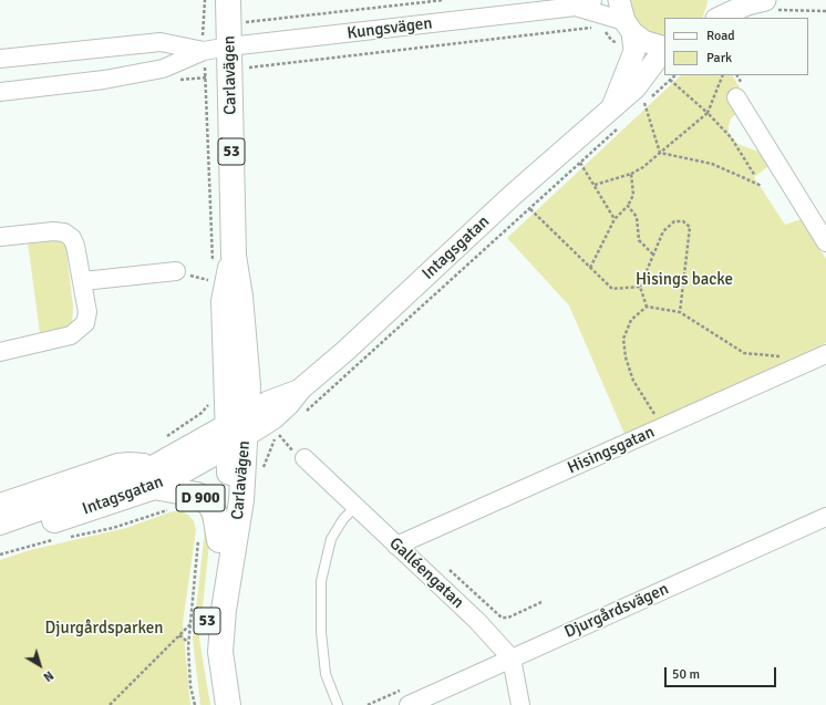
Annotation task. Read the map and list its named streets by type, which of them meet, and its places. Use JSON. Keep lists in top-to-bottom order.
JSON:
{
  "streets": {
    "main road": [
      "Carlavägen",
      "53",
      "Intagsgatan",
      "D 900"
    ],
    "street": [
      "Kungsvägen",
      "Hisingsgatan",
      "Galléengatan",
      "Djurgårdsvägen"
    ]
  },
  "crossings": [
    ["Kungsvägen", "Carlavägen"],
    ["Kungsvägen", "Intagsgatan"],
    ["Carlavägen", "Intagsgatan"],
    ["Carlavägen", "D 900"],
    ["Intagsgatan", "D 900"],
    ["Hisingsgatan", "Galléengatan"],
    ["Galléengatan", "Djurgårdsvägen"]
  ],
  "parks": ["Hisings backe", "Djurgårdsparken"],
  "legend": ["Road", "Park"],
  "scale_bar": "50 m",
  "north": "bottom right"
}
